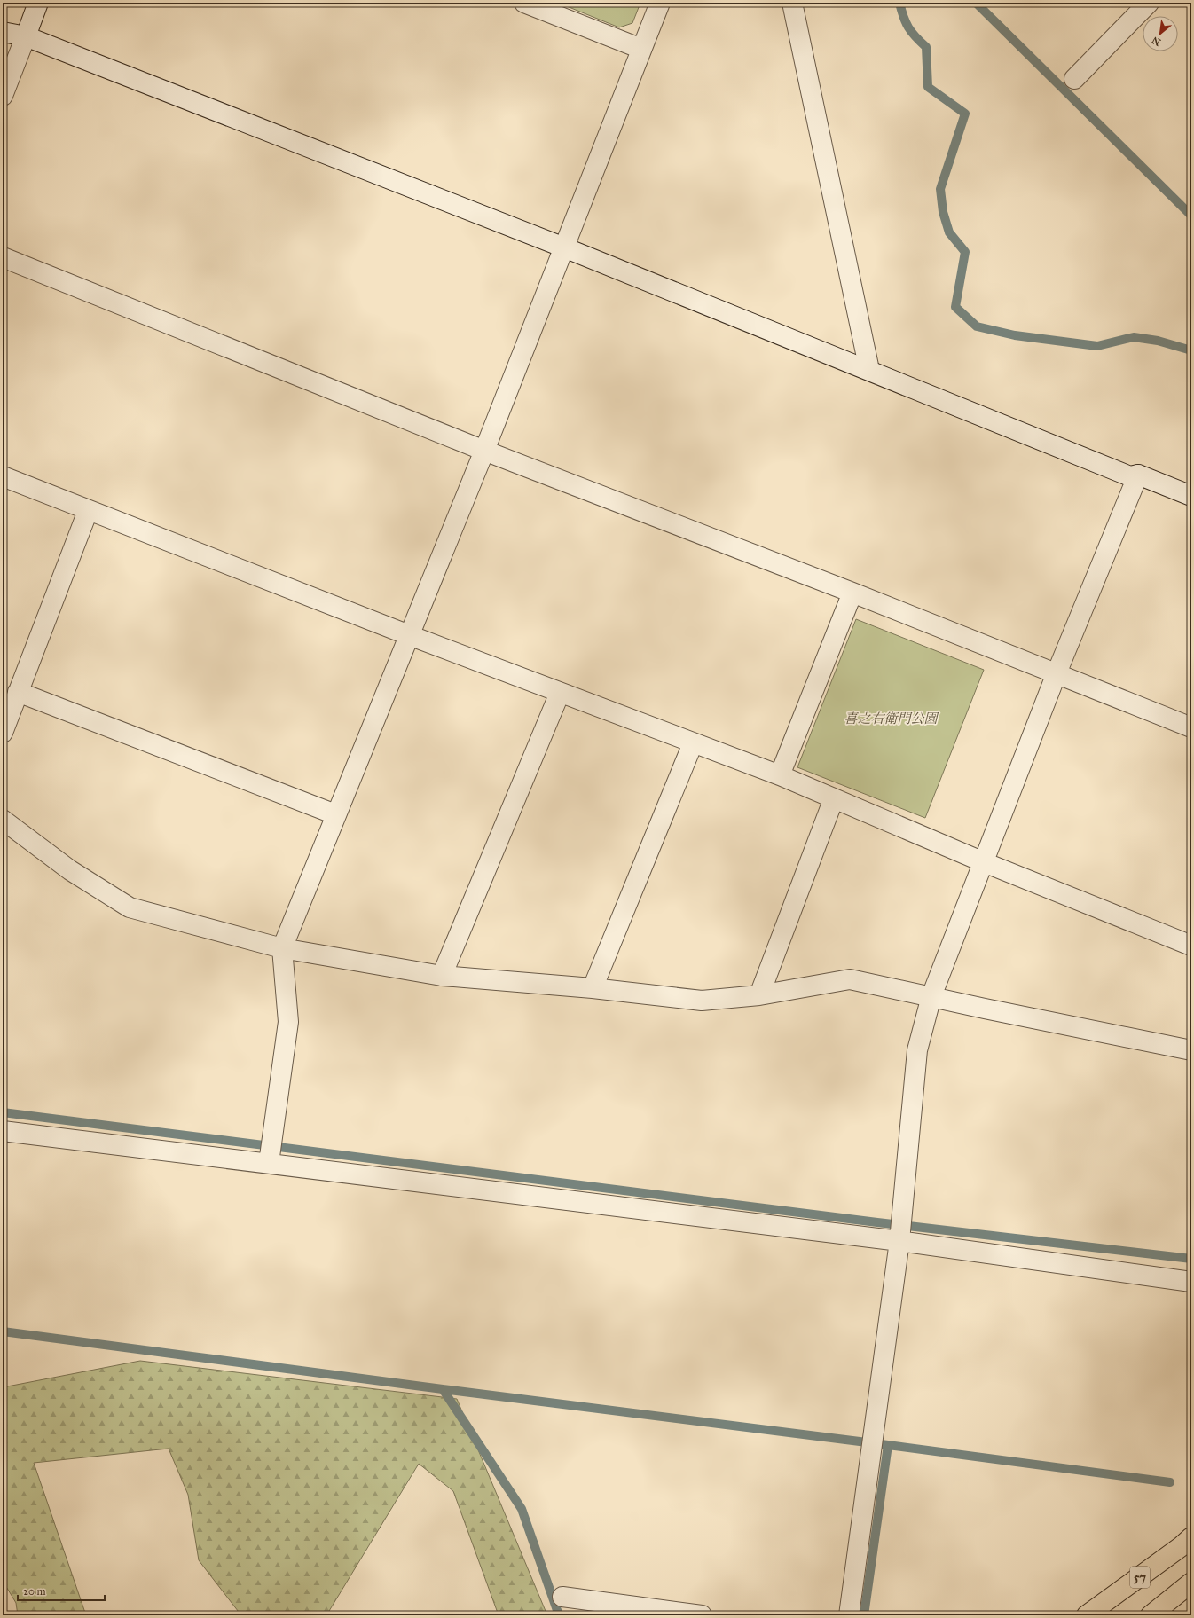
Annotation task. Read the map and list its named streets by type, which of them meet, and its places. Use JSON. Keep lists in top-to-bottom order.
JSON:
{
  "streets": {
    "main road": ["57"]
  },
  "parks": ["喜之右衛門公園"],
  "scale_bar": "20 m",
  "north": "bottom left"
}
